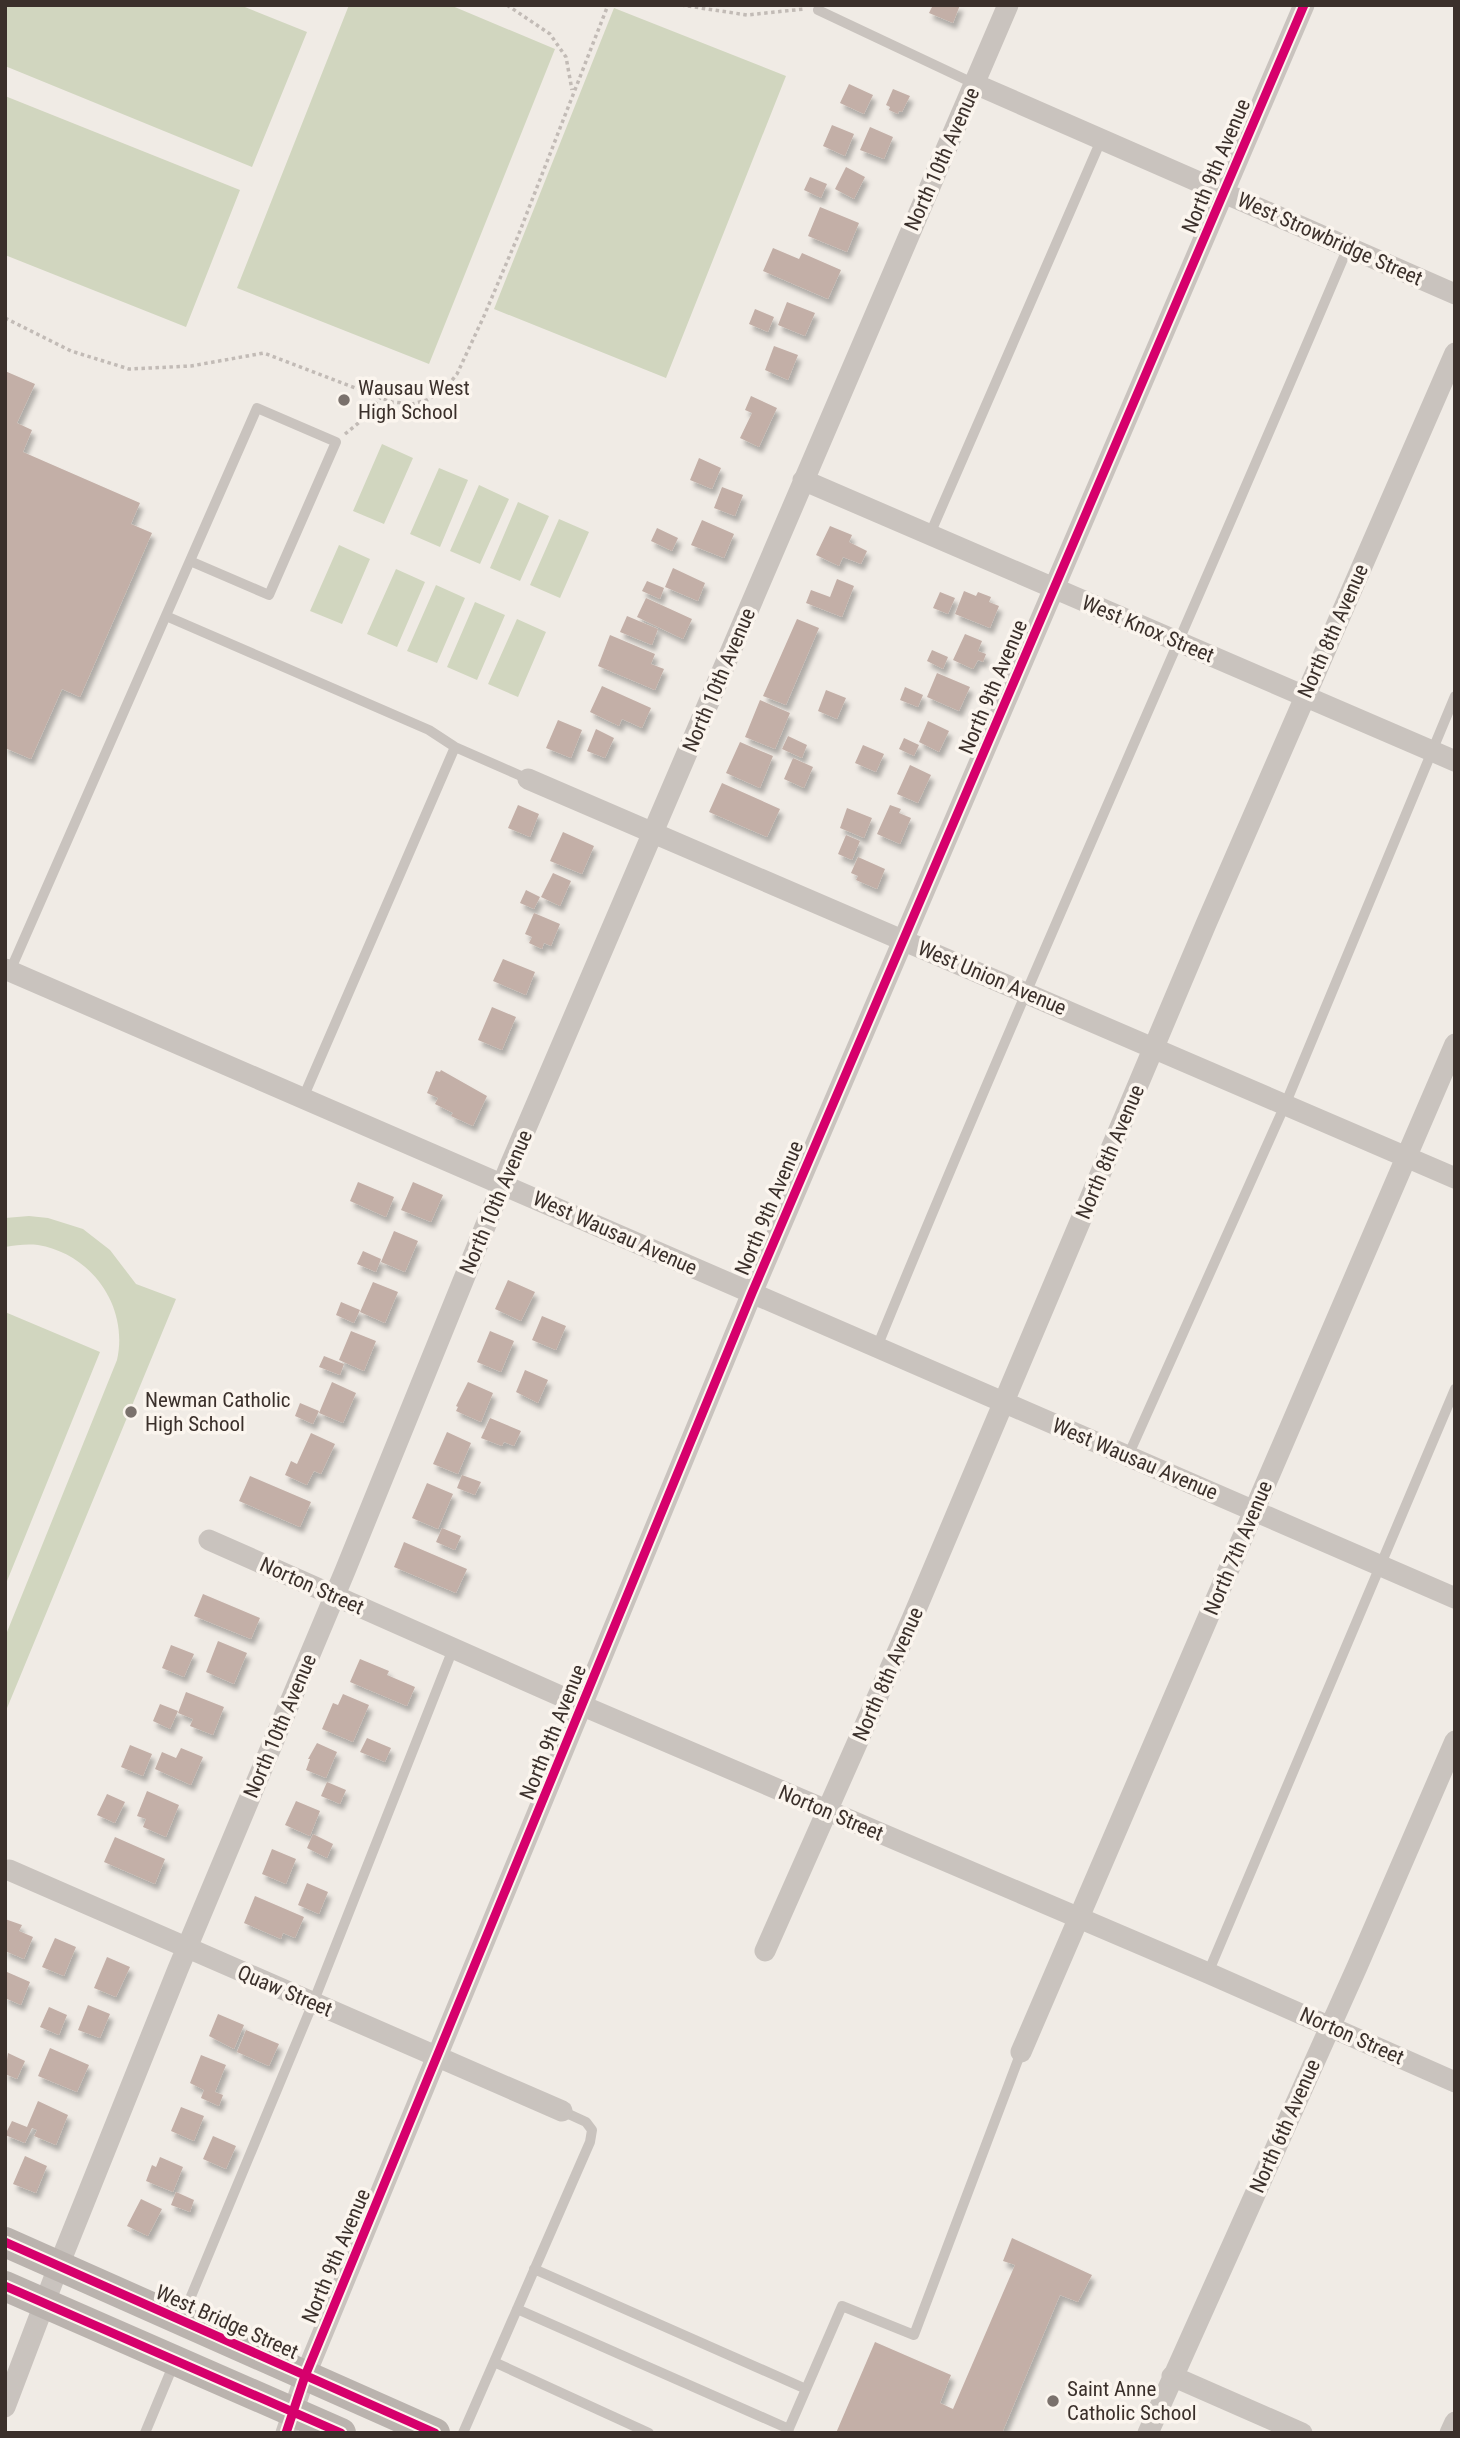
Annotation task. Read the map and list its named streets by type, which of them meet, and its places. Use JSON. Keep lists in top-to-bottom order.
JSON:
{
  "streets": {
    "main road": ["West Bridge Street"],
    "street": [
      "North 10th Avenue",
      "North 9th Avenue",
      "West Strowbridge Street",
      "West Knox Street",
      "North 8th Avenue",
      "West Union Avenue",
      "West Wausau Avenue",
      "North 7th Avenue",
      "Norton Street",
      "Quaw Street",
      "North 6th Avenue"
    ]
  },
  "crossings": [
    ["North 10th Avenue", "West Strowbridge Street"],
    ["North 10th Avenue", "West Knox Street"],
    ["North 10th Avenue", "West Union Avenue"],
    ["North 10th Avenue", "West Wausau Avenue"],
    ["North 10th Avenue", "Norton Street"],
    ["North 10th Avenue", "Quaw Street"],
    ["North 10th Avenue", "West Bridge Street"],
    ["North 9th Avenue", "West Strowbridge Street"],
    ["North 9th Avenue", "West Knox Street"],
    ["North 9th Avenue", "West Union Avenue"],
    ["North 9th Avenue", "West Wausau Avenue"],
    ["North 9th Avenue", "Norton Street"],
    ["North 9th Avenue", "Quaw Street"],
    ["North 9th Avenue", "West Bridge Street"],
    ["West Knox Street", "North 8th Avenue"],
    ["North 8th Avenue", "West Union Avenue"],
    ["North 8th Avenue", "West Wausau Avenue"],
    ["North 8th Avenue", "Norton Street"],
    ["West Union Avenue", "North 7th Avenue"],
    ["West Wausau Avenue", "North 7th Avenue"],
    ["North 7th Avenue", "Norton Street"],
    ["Norton Street", "North 6th Avenue"]
  ],
  "places": ["Wausau West High School", "Newman Catholic High School", "Saint Anne Catholic School"]
}
